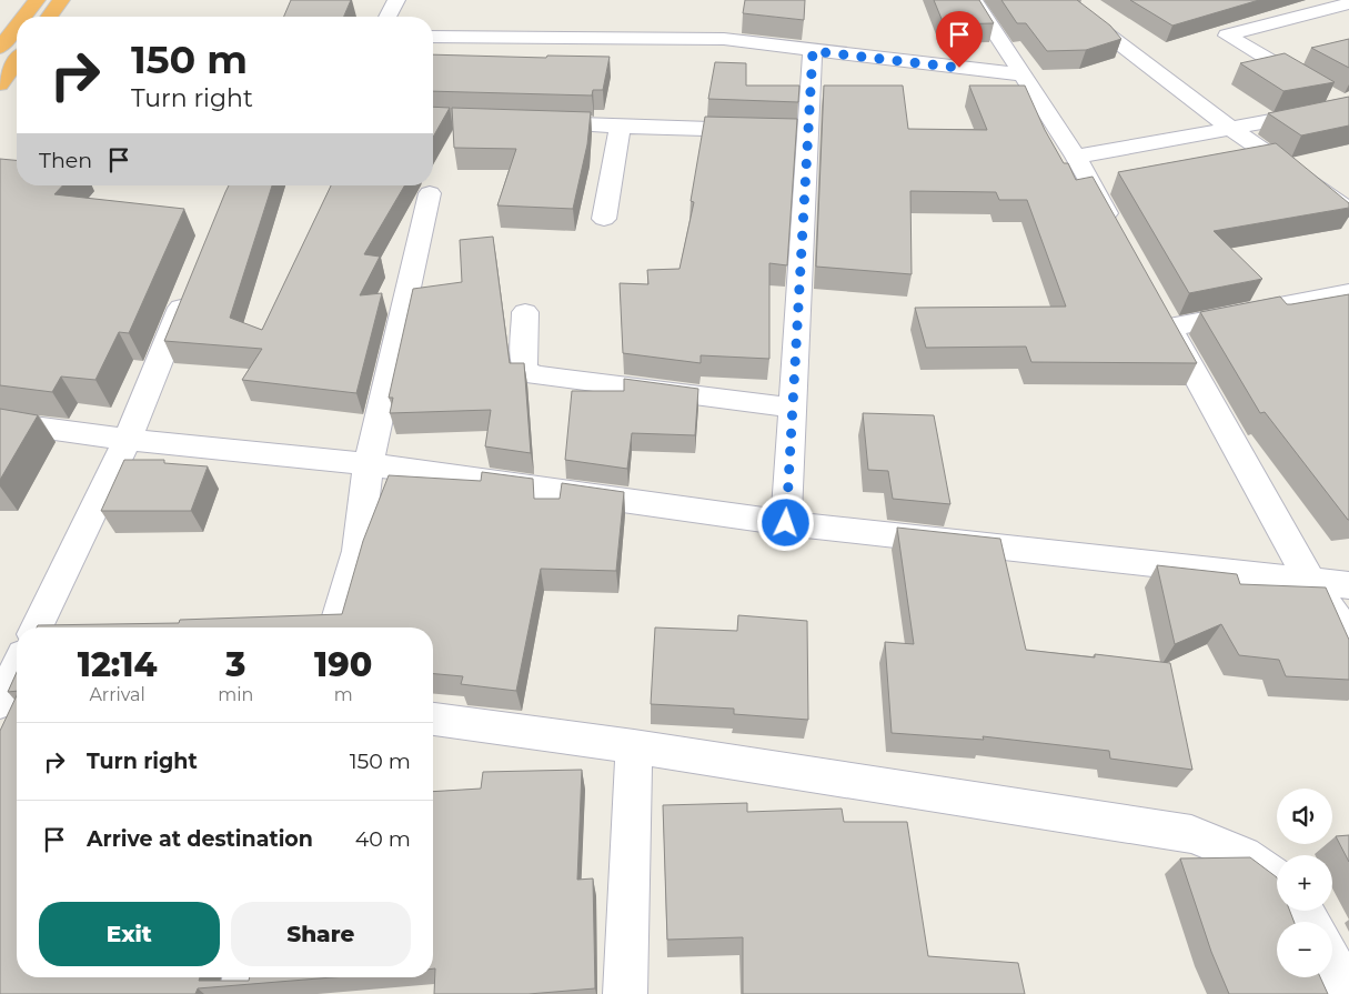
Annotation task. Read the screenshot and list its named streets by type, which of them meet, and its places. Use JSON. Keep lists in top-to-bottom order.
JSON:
{
  "page": {
    "turn": ["150 m", "Turn right"],
    "then": "Then",
    "eta": [
      "12:14",
      "Arrival",
      "3",
      "min",
      "190",
      "m"
    ],
    "list": [
      {
        "name": "Turn right",
        "value": "150 m"
      },
      {
        "name": "Arrive at destination",
        "value": "40 m"
      }
    ],
    "map_buttons": ["+", "−"],
    "buttons": ["Exit", "Share"]
  }
}
